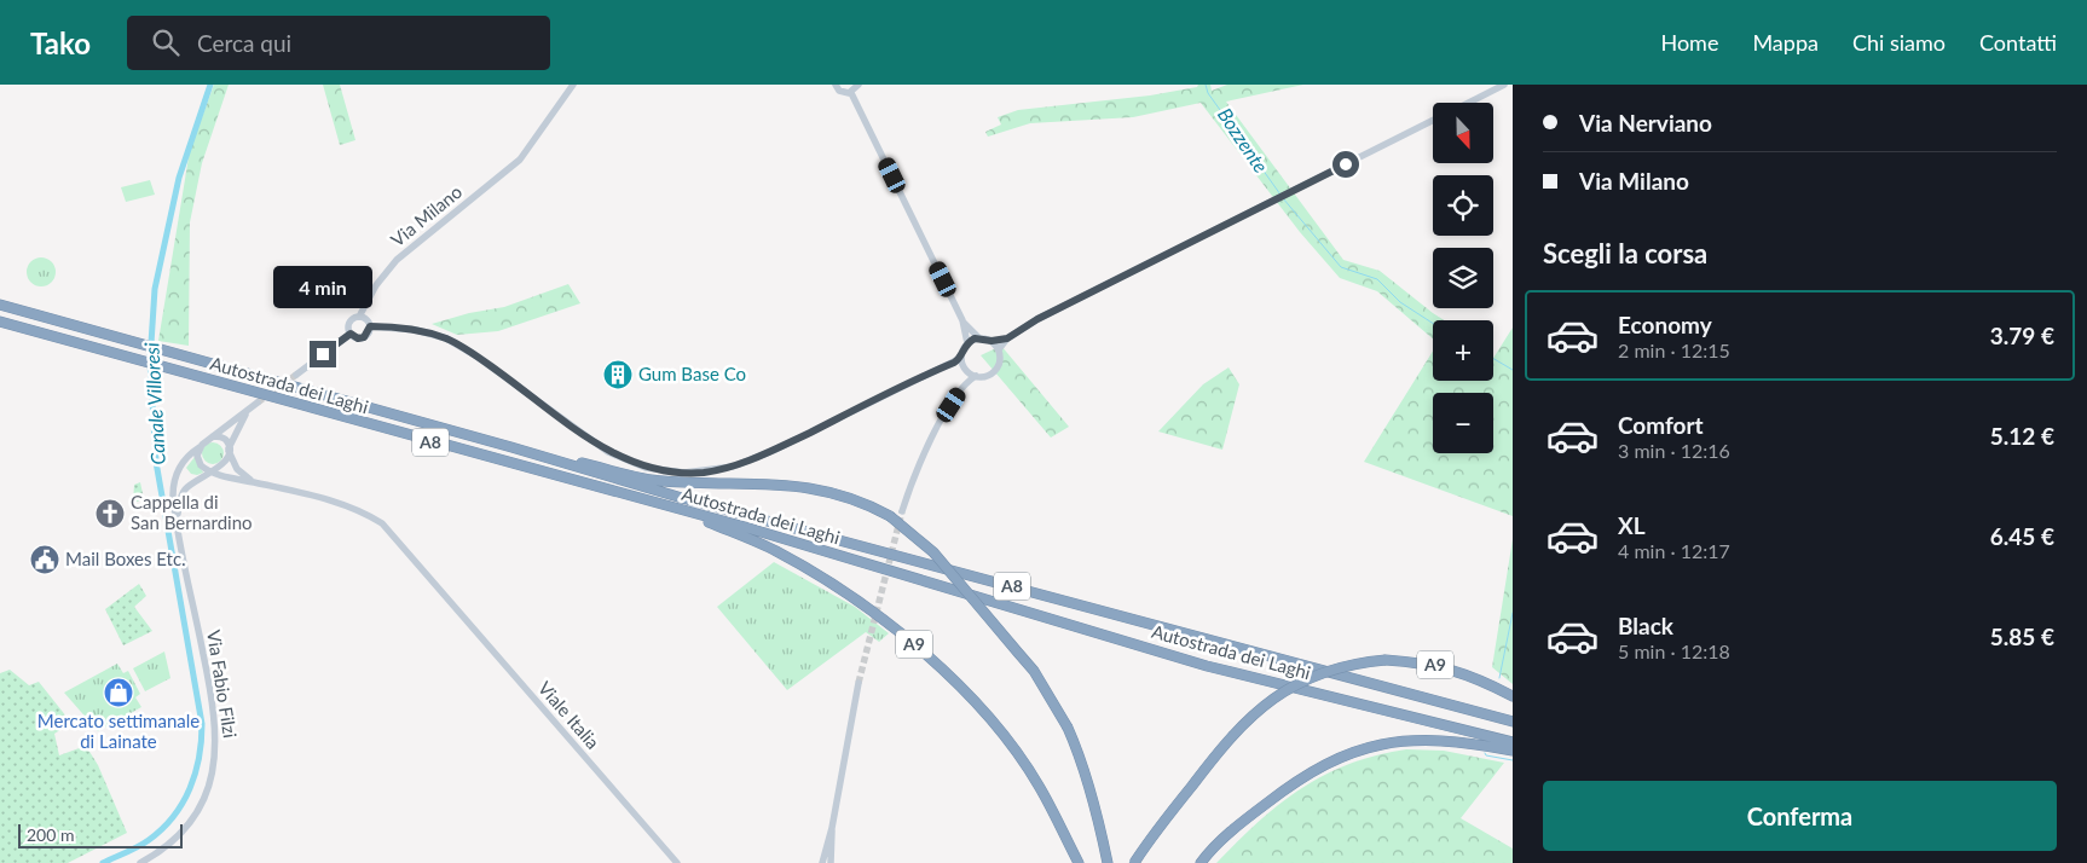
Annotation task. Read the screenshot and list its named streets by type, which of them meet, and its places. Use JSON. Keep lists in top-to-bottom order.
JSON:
{
  "streets": {
    "highway": ["Autostrada dei Laghi", "A8", "A9"],
    "street": ["Via Milano", "Via Fabio Filzi", "Viale Italia"]
  },
  "crossings": [
    ["Autostrada dei Laghi", "A9"],
    ["Via Fabio Filzi", "Viale Italia"]
  ],
  "water": ["Bozzente", "Canale Villoresi"],
  "places": {
    "building": ["Gum Base Co"],
    "church": ["Cappella di San Bernardino"],
    "public building": ["Mail Boxes Etc."],
    "shop": ["Mercato settimanale di Lainate"]
  },
  "scale_bar": "200 m",
  "north": "bottom",
  "page": {
    "header": "Tako",
    "search": "Cerca qui",
    "nav": [
      "Home",
      "Mappa",
      "Chi siamo",
      "Contatti"
    ],
    "banner": ["Via Nerviano", "Via Milano"],
    "map_buttons": ["+", "−"],
    "heading": "Scegli la corsa",
    "bubble": "4 min",
    "list": [
      {
        "name": "Economy",
        "note": "2 min · 12:15",
        "value": "3.79 €"
      },
      {
        "name": "Comfort",
        "note": "3 min · 12:16",
        "value": "5.12 €"
      },
      {
        "name": "XL",
        "note": "4 min · 12:17",
        "value": "6.45 €"
      },
      {
        "name": "Black",
        "note": "5 min · 12:18",
        "value": "5.85 €"
      }
    ],
    "buttons": "Conferma",
    "scale": "200 m"
  }
}
